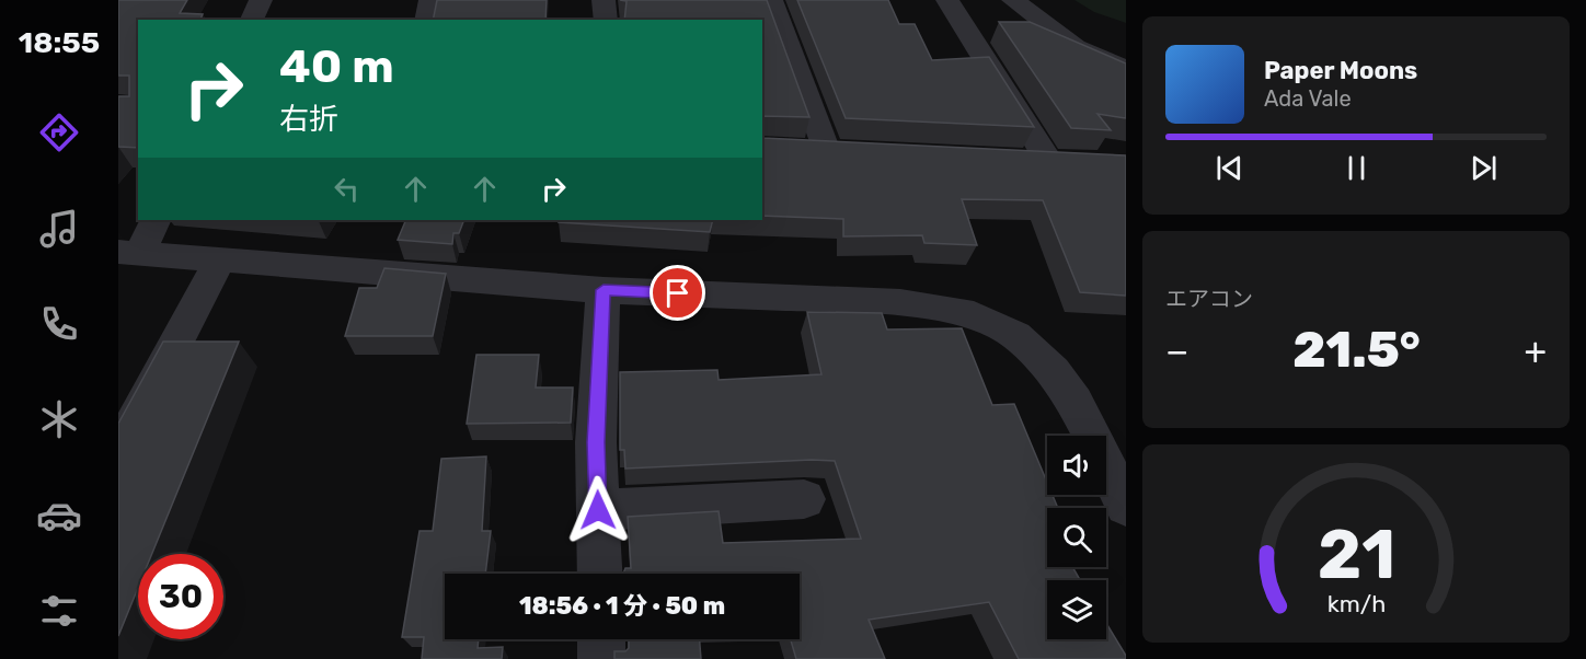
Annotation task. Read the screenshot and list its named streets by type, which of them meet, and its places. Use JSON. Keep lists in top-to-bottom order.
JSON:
{
  "page": {
    "tabs": "18:55",
    "turn": ["40 m", "右折"],
    "song": ["Paper Moons", "Ada Vale"],
    "tile": "エアコン",
    "heat": ["−", "21.5°", "+"],
    "limit": "30",
    "trip": "18:56 · 1 分 · 50 m",
    "gauge": ["21", "km/h"]
  }
}
